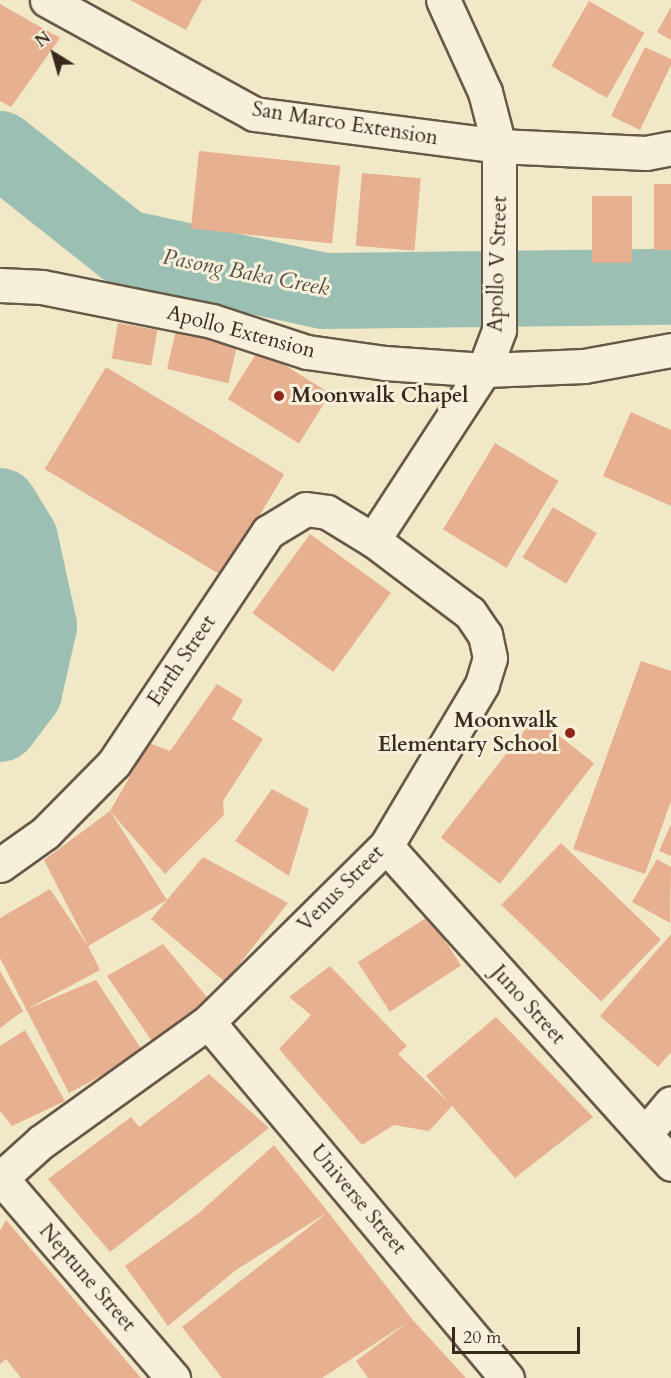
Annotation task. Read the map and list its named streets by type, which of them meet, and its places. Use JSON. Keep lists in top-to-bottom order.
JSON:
{
  "streets": {
    "street": [
      "San Marco Extension",
      "Apollo V Street",
      "Apollo Extension",
      "Earth Street",
      "Venus Street",
      "Juno Street",
      "Universe Street",
      "Neptune Street"
    ]
  },
  "crossings": [
    ["San Marco Extension", "Apollo V Street"],
    ["Apollo V Street", "Apollo Extension"],
    ["Apollo V Street", "Earth Street"],
    ["Apollo V Street", "Venus Street"],
    ["Earth Street", "Venus Street"],
    ["Venus Street", "Juno Street"],
    ["Venus Street", "Universe Street"],
    ["Venus Street", "Neptune Street"]
  ],
  "water": ["Pasong Baka Creek"],
  "places": ["Moonwalk Chapel", "Moonwalk Elementary School"],
  "scale_bar": "20 m",
  "north": "top left"
}
